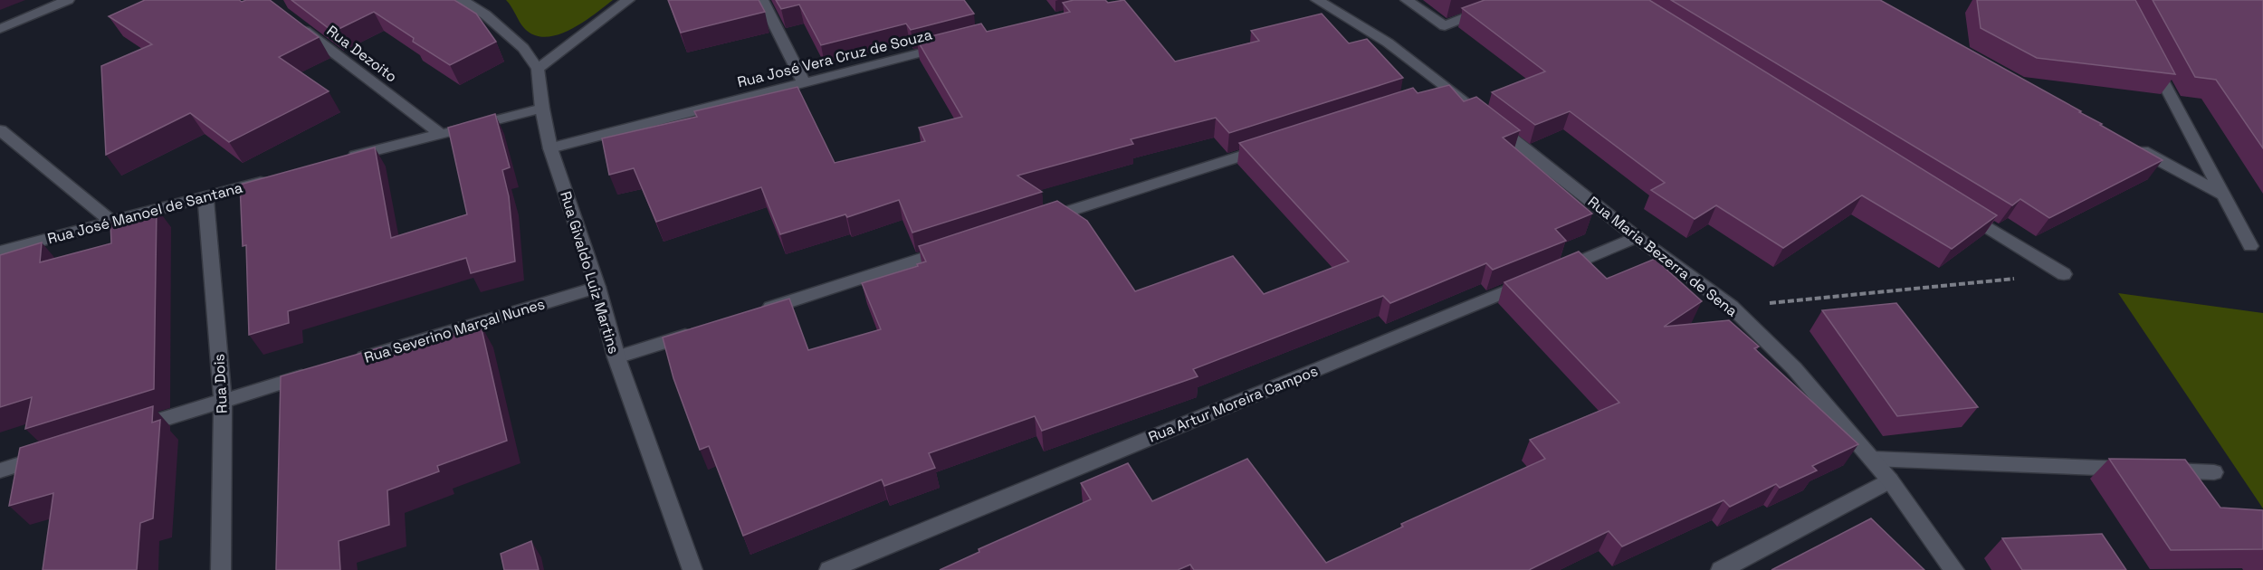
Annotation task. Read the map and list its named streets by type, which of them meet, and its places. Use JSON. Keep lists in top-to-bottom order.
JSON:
{
  "streets": {
    "street": [
      "Rua Dezoito",
      "Rua José Vera Cruz de Souza",
      "Rua José Manoel de Santana",
      "Rua Maria Bezerra de Sena",
      "Rua Givaldo Luiz Martins",
      "Rua Severino Marçal Nunes",
      "Rua Dois",
      "Rua Artur Moreira Campos"
    ]
  },
  "crossings": [
    ["Rua José Vera Cruz de Souza", "Rua Givaldo Luiz Martins"],
    ["Rua José Manoel de Santana", "Rua Dois"],
    ["Rua Maria Bezerra de Sena", "Rua Artur Moreira Campos"],
    ["Rua Givaldo Luiz Martins", "Rua Severino Marçal Nunes"]
  ]
}
